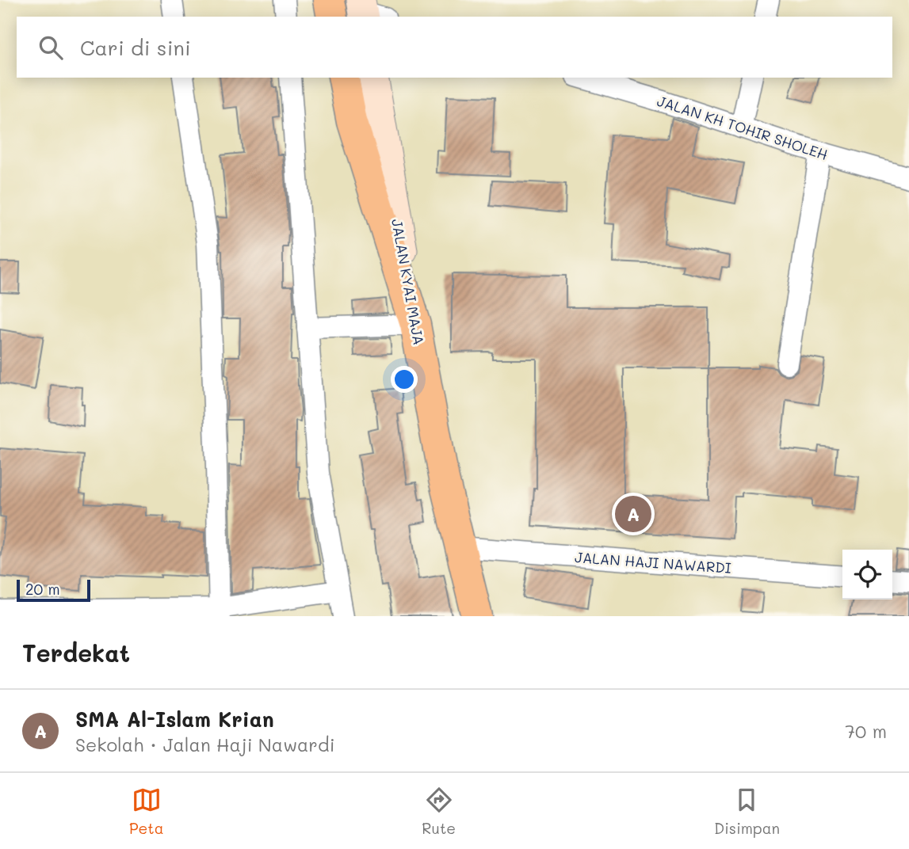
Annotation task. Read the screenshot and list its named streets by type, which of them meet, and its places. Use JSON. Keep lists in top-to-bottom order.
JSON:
{
  "streets": {
    "main road": ["JALAN KYAI MAJA"],
    "street": ["JALAN KH TOHIR SHOLEH", "JALAN HAJI NAWARDI"]
  },
  "crossings": [
    ["JALAN KYAI MAJA", "JALAN HAJI NAWARDI"]
  ],
  "scale_bar": "20 m",
  "page": {
    "search": "Cari di sini",
    "pins": "A",
    "scale": "20 m",
    "heading": "Terdekat",
    "list": [
      {
        "mark": "A",
        "name": "SMA Al-Islam Krian",
        "note": "Sekolah · Jalan Haji Nawardi",
        "value": "70 m"
      }
    ],
    "nav": ["Peta", "Rute", "Disimpan"]
  }
}
